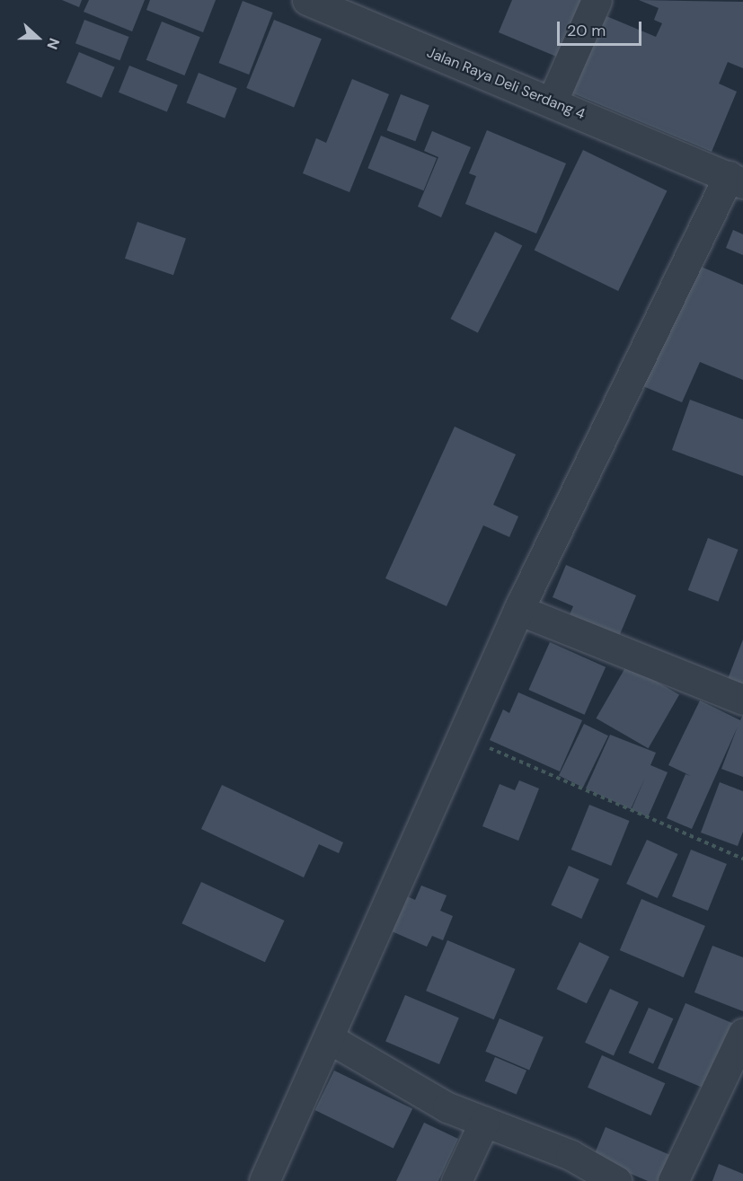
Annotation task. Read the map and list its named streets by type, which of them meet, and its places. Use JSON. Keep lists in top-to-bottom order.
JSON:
{
  "streets": {
    "street": ["Jalan Raya Deli Serdang 4"]
  },
  "scale_bar": "20 m",
  "north": "right"
}
